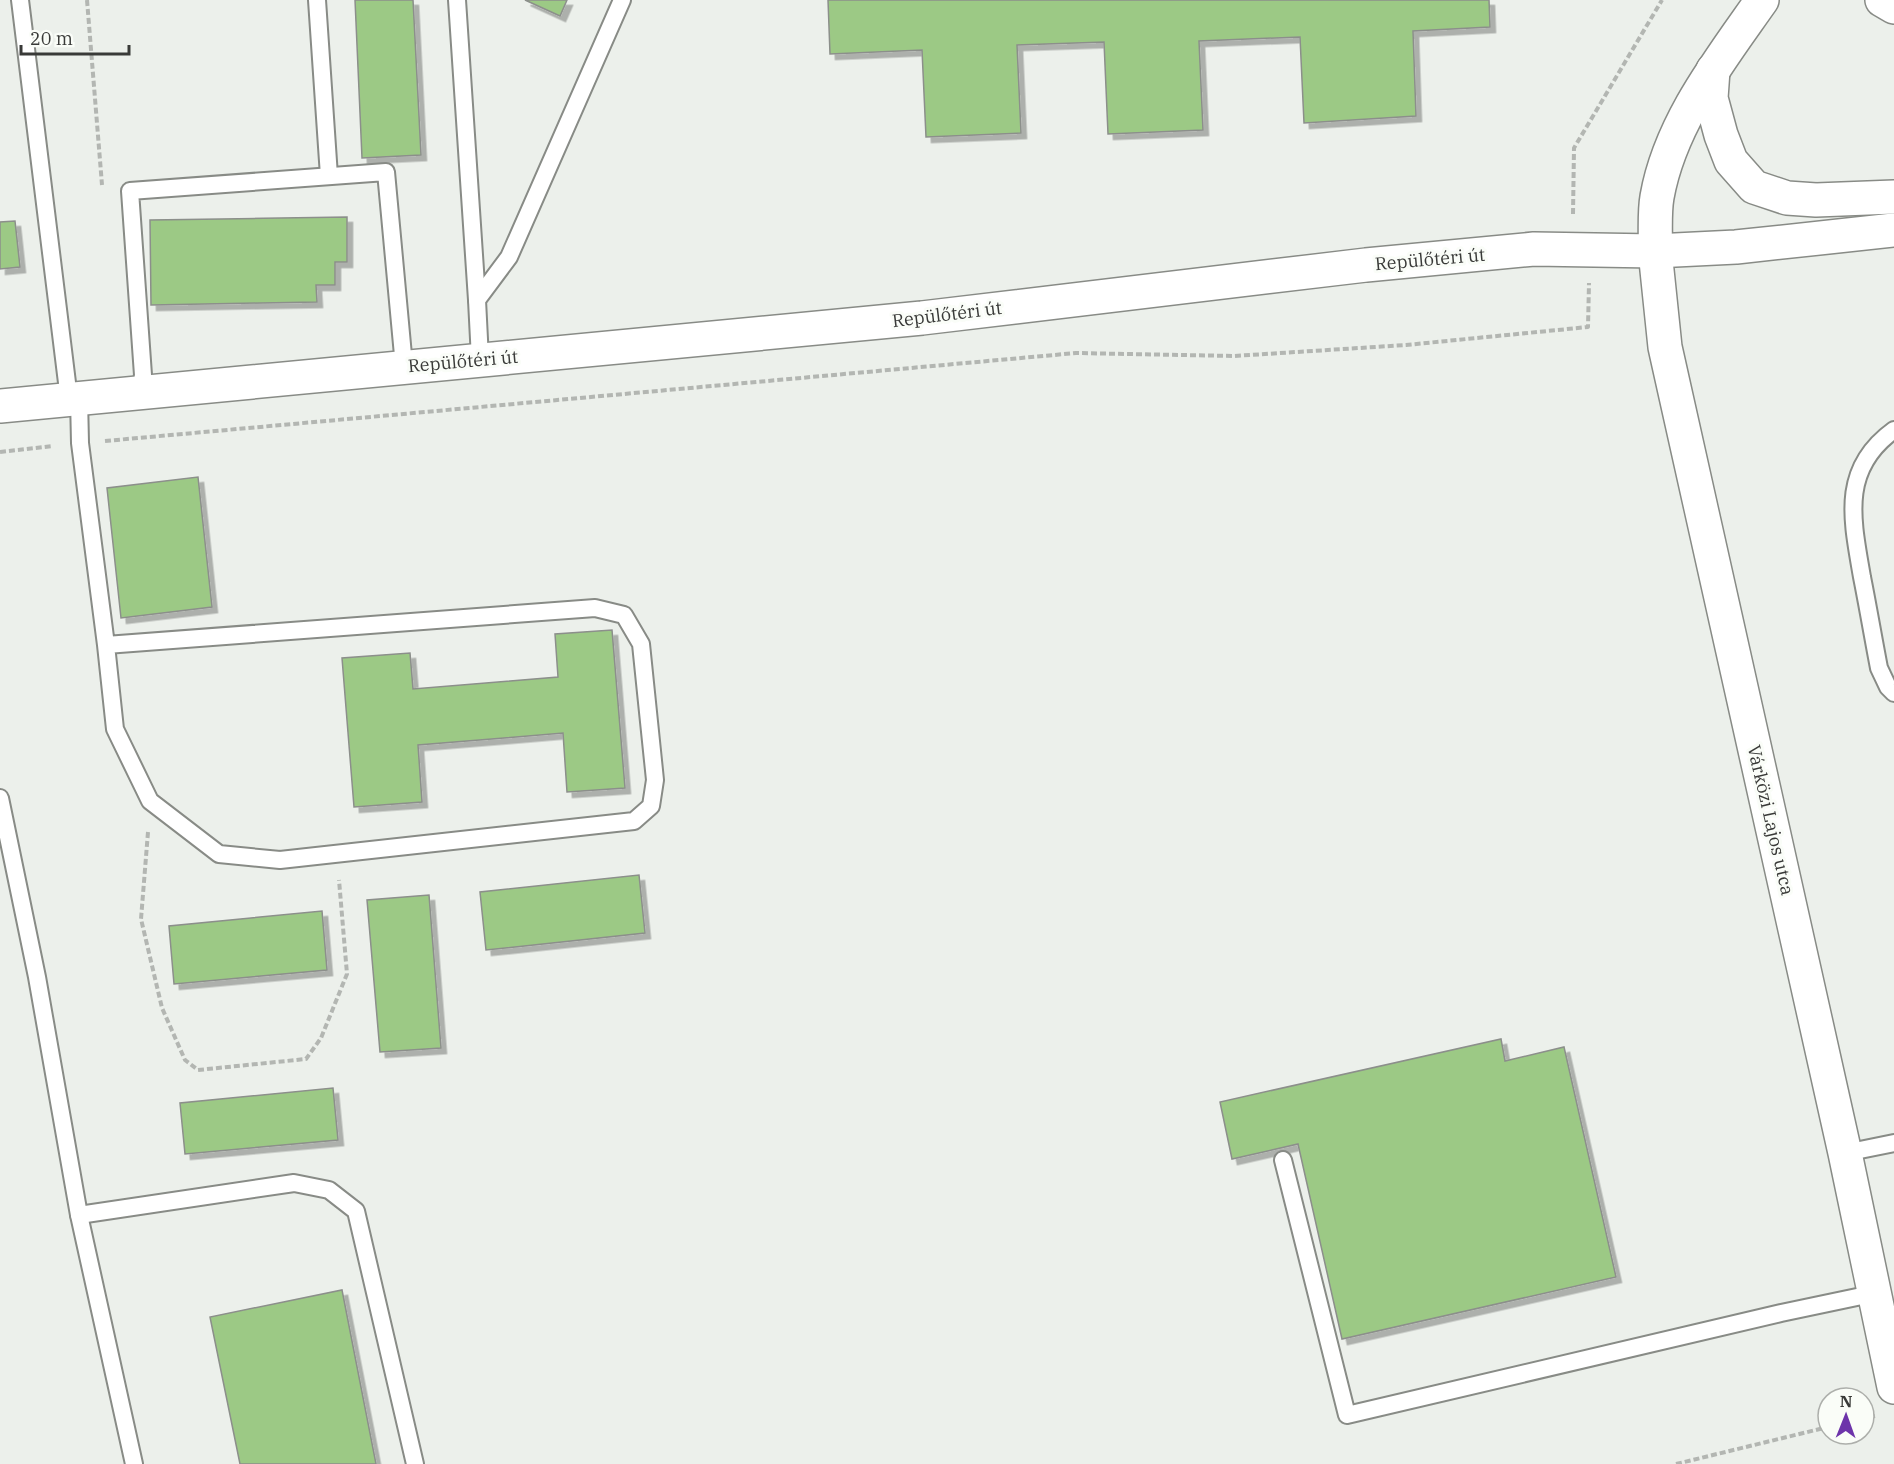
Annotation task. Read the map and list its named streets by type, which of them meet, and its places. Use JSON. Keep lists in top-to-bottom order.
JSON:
{
  "streets": {
    "main road": ["Repülőtéri út", "Várközi Lajos utca"]
  },
  "crossings": [
    ["Repülőtéri út", "Várközi Lajos utca"]
  ],
  "scale_bar": "20 m",
  "north": "top"
}
